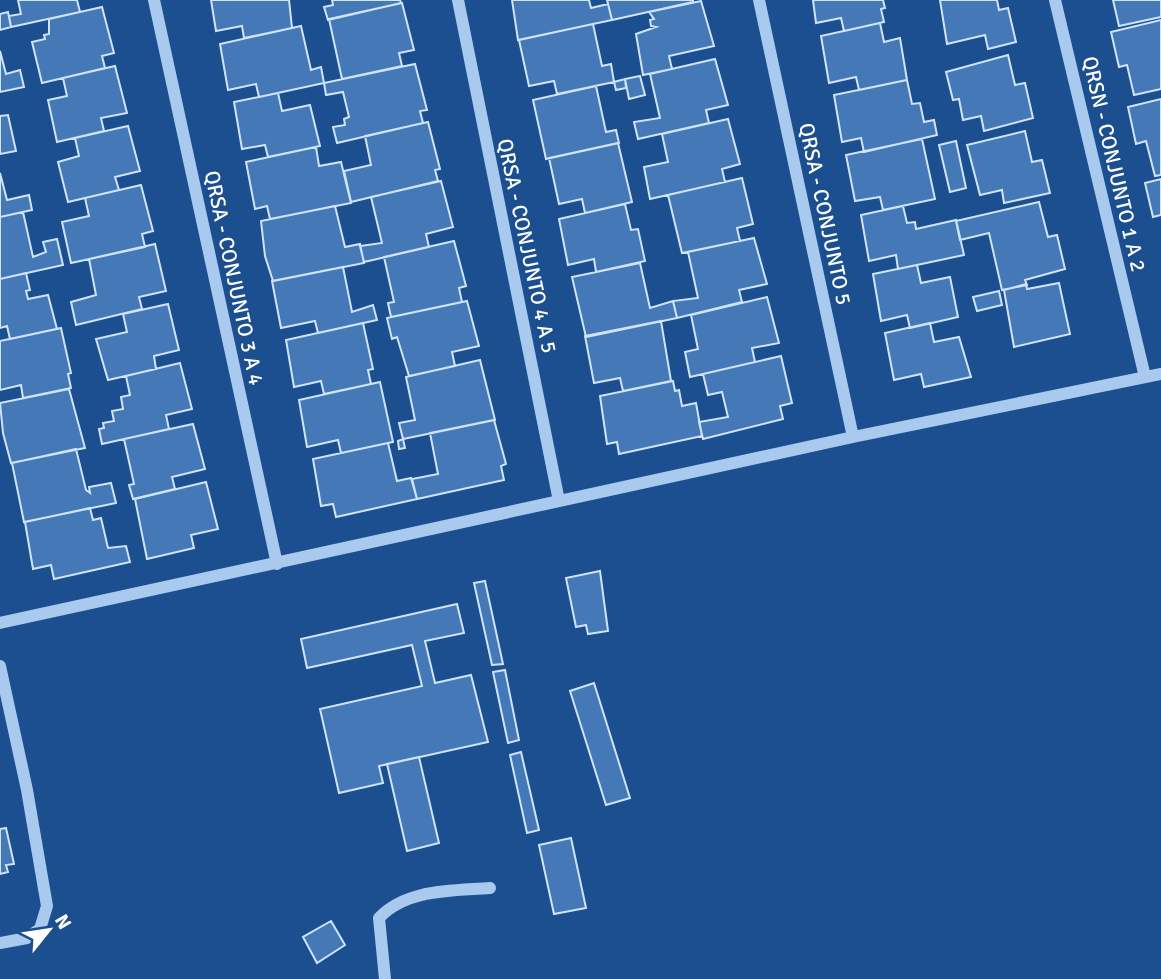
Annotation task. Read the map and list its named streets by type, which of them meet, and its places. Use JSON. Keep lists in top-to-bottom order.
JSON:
{
  "streets": {
    "street": [
      "QRSN - CONJUNTO 1 A 2",
      "QRSA - CONJUNTO 5",
      "QRSA - CONJUNTO 4 A 5",
      "QRSA - CONJUNTO 3 A 4"
    ]
  },
  "north": "top right"
}
